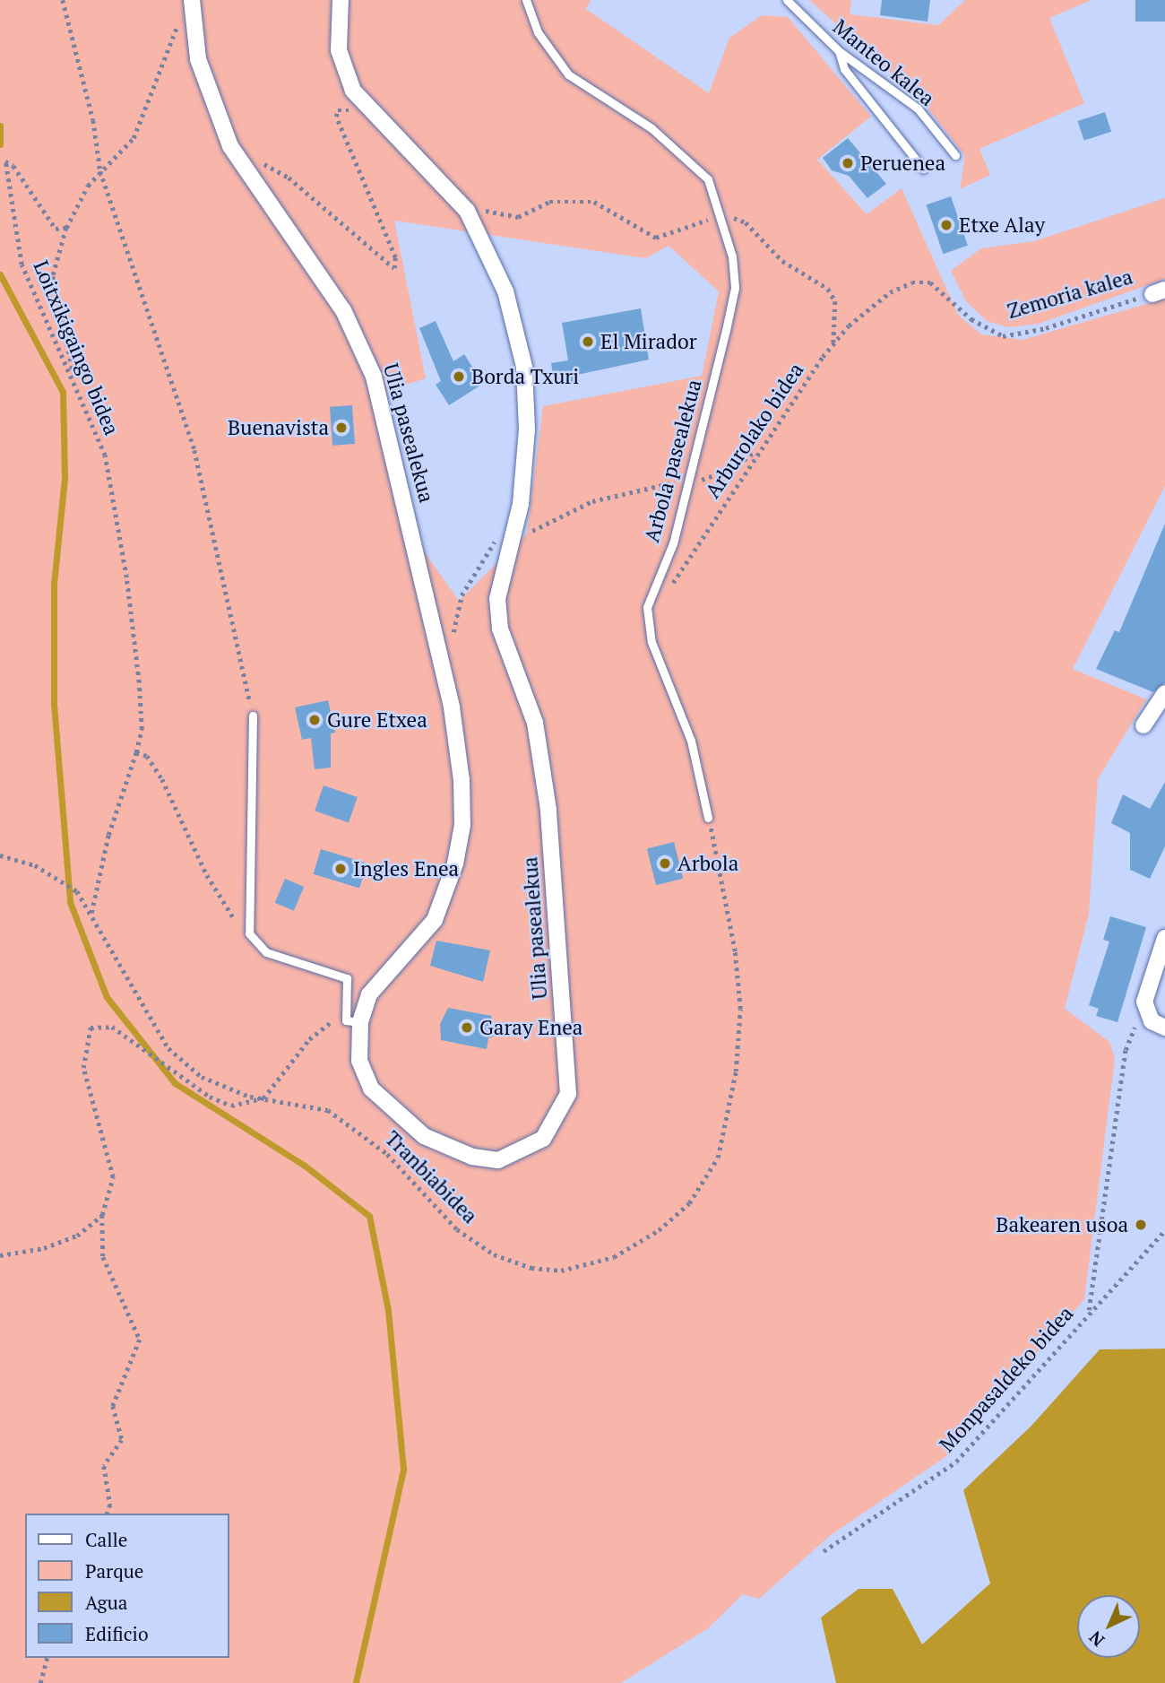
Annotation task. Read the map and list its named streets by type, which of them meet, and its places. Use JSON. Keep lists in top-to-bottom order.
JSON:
{
  "streets": {
    "street": ["Ulia pasealekua"],
    "lane": ["Manteo kalea", "Arbola pasealekua"],
    "path": [
      "Zemoria kalea",
      "Loitxikigaingo bidea",
      "Arburolako bidea",
      "Tranbiabidea",
      "Monpasaldeko bidea"
    ]
  },
  "crossings": [
    ["Zemoria kalea", "Arburolako bidea"],
    ["Loitxikigaingo bidea", "Tranbiabidea"],
    ["Arbola pasealekua", "Tranbiabidea"]
  ],
  "places": [
    "Peruenea",
    "Etxe Alay",
    "El Mirador",
    "Borda Txuri",
    "Buenavista",
    "Gure Etxea",
    "Arbola",
    "Ingles Enea",
    "Garay Enea",
    "Bakearen usoa"
  ],
  "legend": [
    "Calle",
    "Parque",
    "Agua",
    "Edificio"
  ],
  "north": "bottom left"
}
